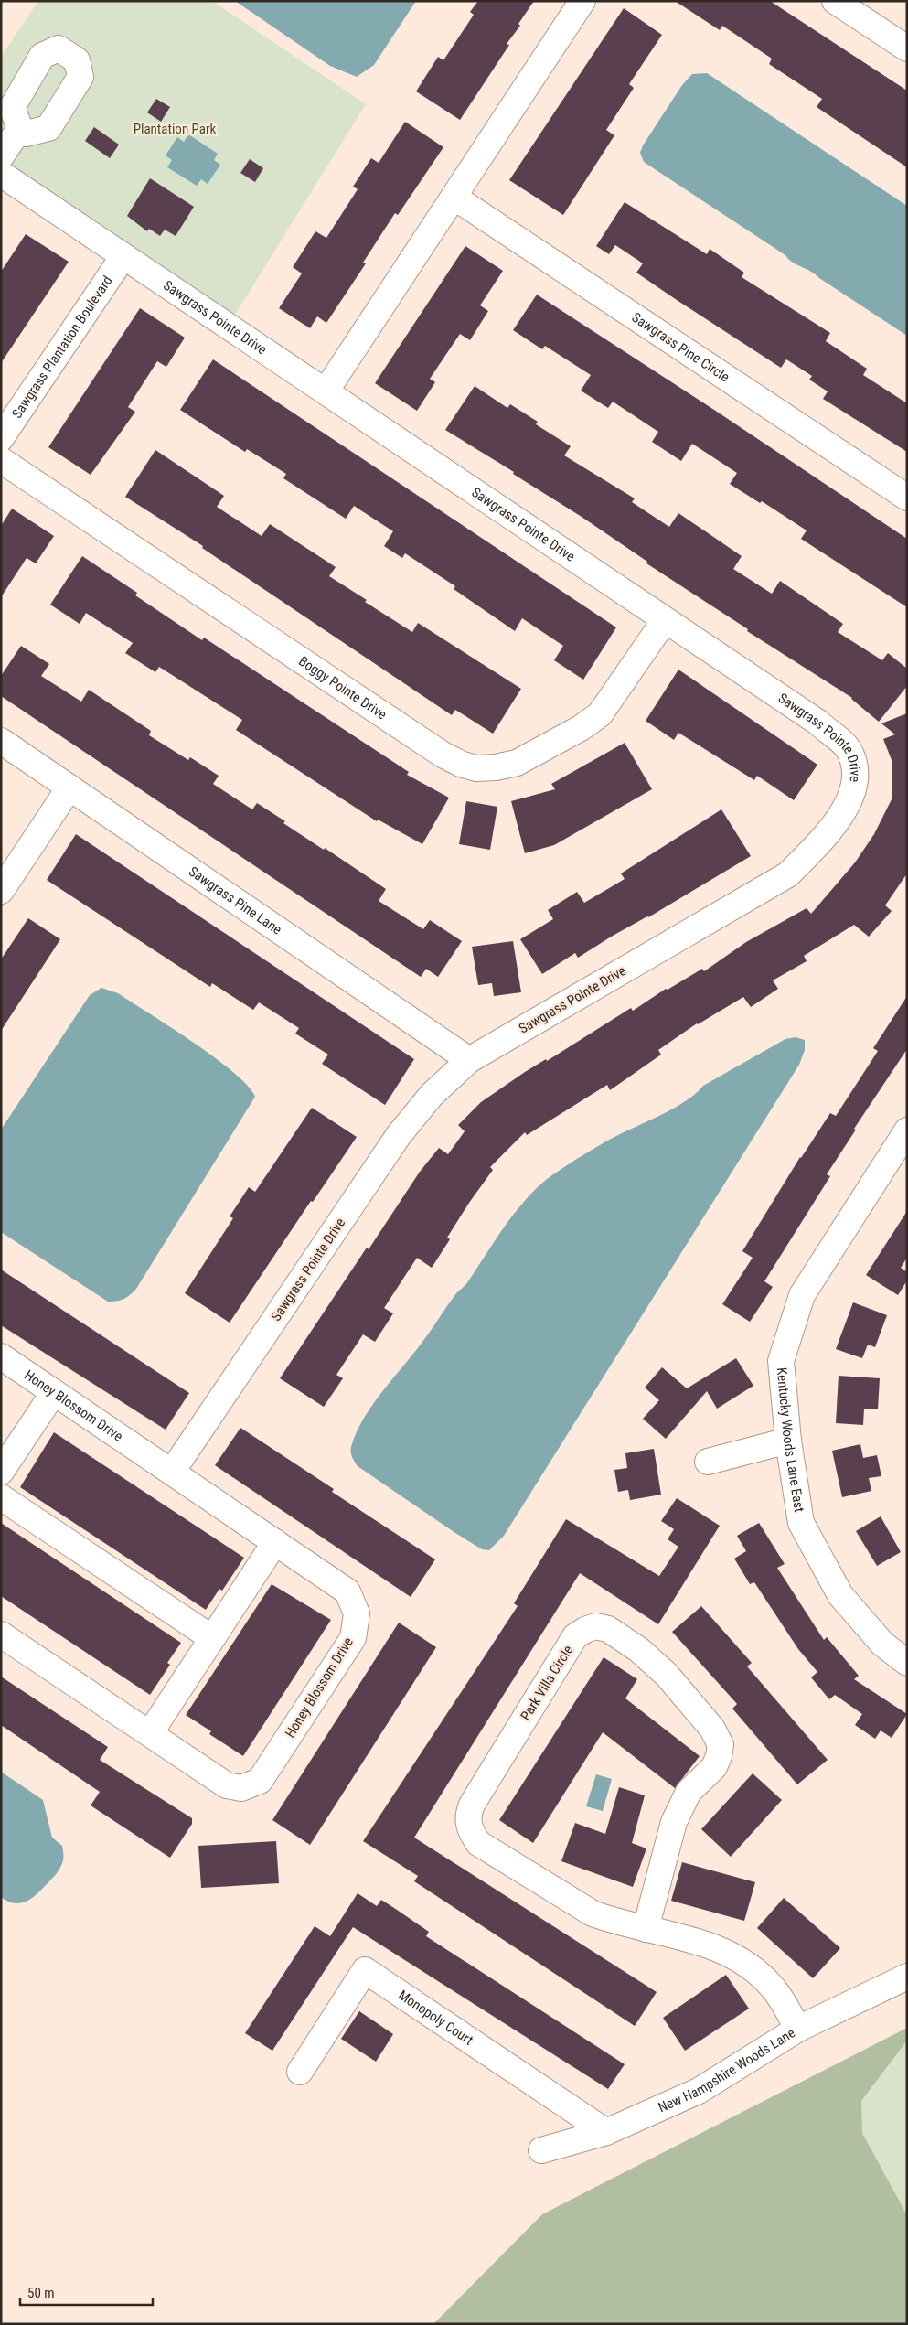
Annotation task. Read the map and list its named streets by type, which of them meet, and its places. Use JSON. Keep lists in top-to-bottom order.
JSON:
{
  "streets": {
    "street": [
      "Sawgrass Pointe Drive",
      "Sawgrass Pine Circle",
      "Sawgrass Plantation Boulevard",
      "Boggy Pointe Drive",
      "Sawgrass Pine Lane",
      "Honey Blossom Drive",
      "Kentucky Woods Lane East",
      "Park Villa Circle",
      "Monopoly Court",
      "New Hampshire Woods Lane"
    ]
  },
  "crossings": [
    ["Sawgrass Pointe Drive", "Sawgrass Plantation Boulevard"],
    ["Sawgrass Pointe Drive", "Boggy Pointe Drive"],
    ["Sawgrass Pointe Drive", "Sawgrass Pine Lane"],
    ["Sawgrass Pointe Drive", "Honey Blossom Drive"],
    ["Park Villa Circle", "New Hampshire Woods Lane"],
    ["Monopoly Court", "New Hampshire Woods Lane"]
  ],
  "parks": ["Plantation Park"],
  "scale_bar": "50 m"
}
